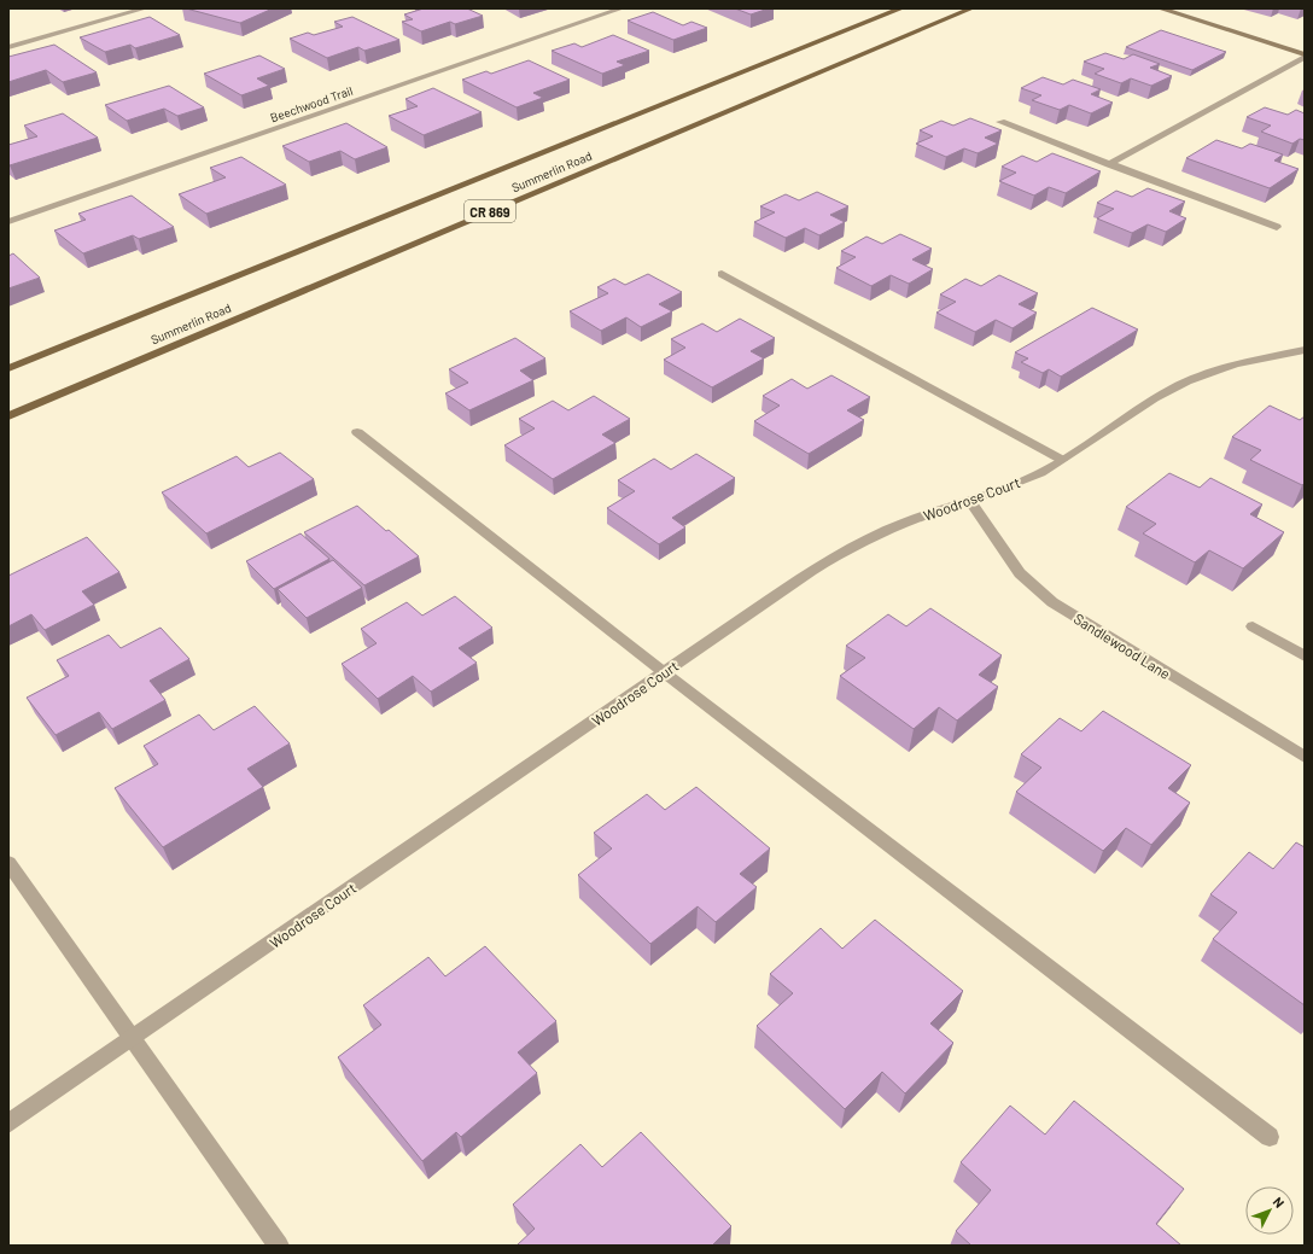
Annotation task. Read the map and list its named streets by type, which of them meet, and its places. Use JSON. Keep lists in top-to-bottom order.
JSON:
{
  "streets": {
    "main road": ["Summerlin Road", "CR 869"],
    "street": ["Beechwood Trail", "Woodrose Court", "Sandlewood Lane"]
  },
  "crossings": [
    ["Woodrose Court", "Sandlewood Lane"]
  ],
  "north": "top right"
}
